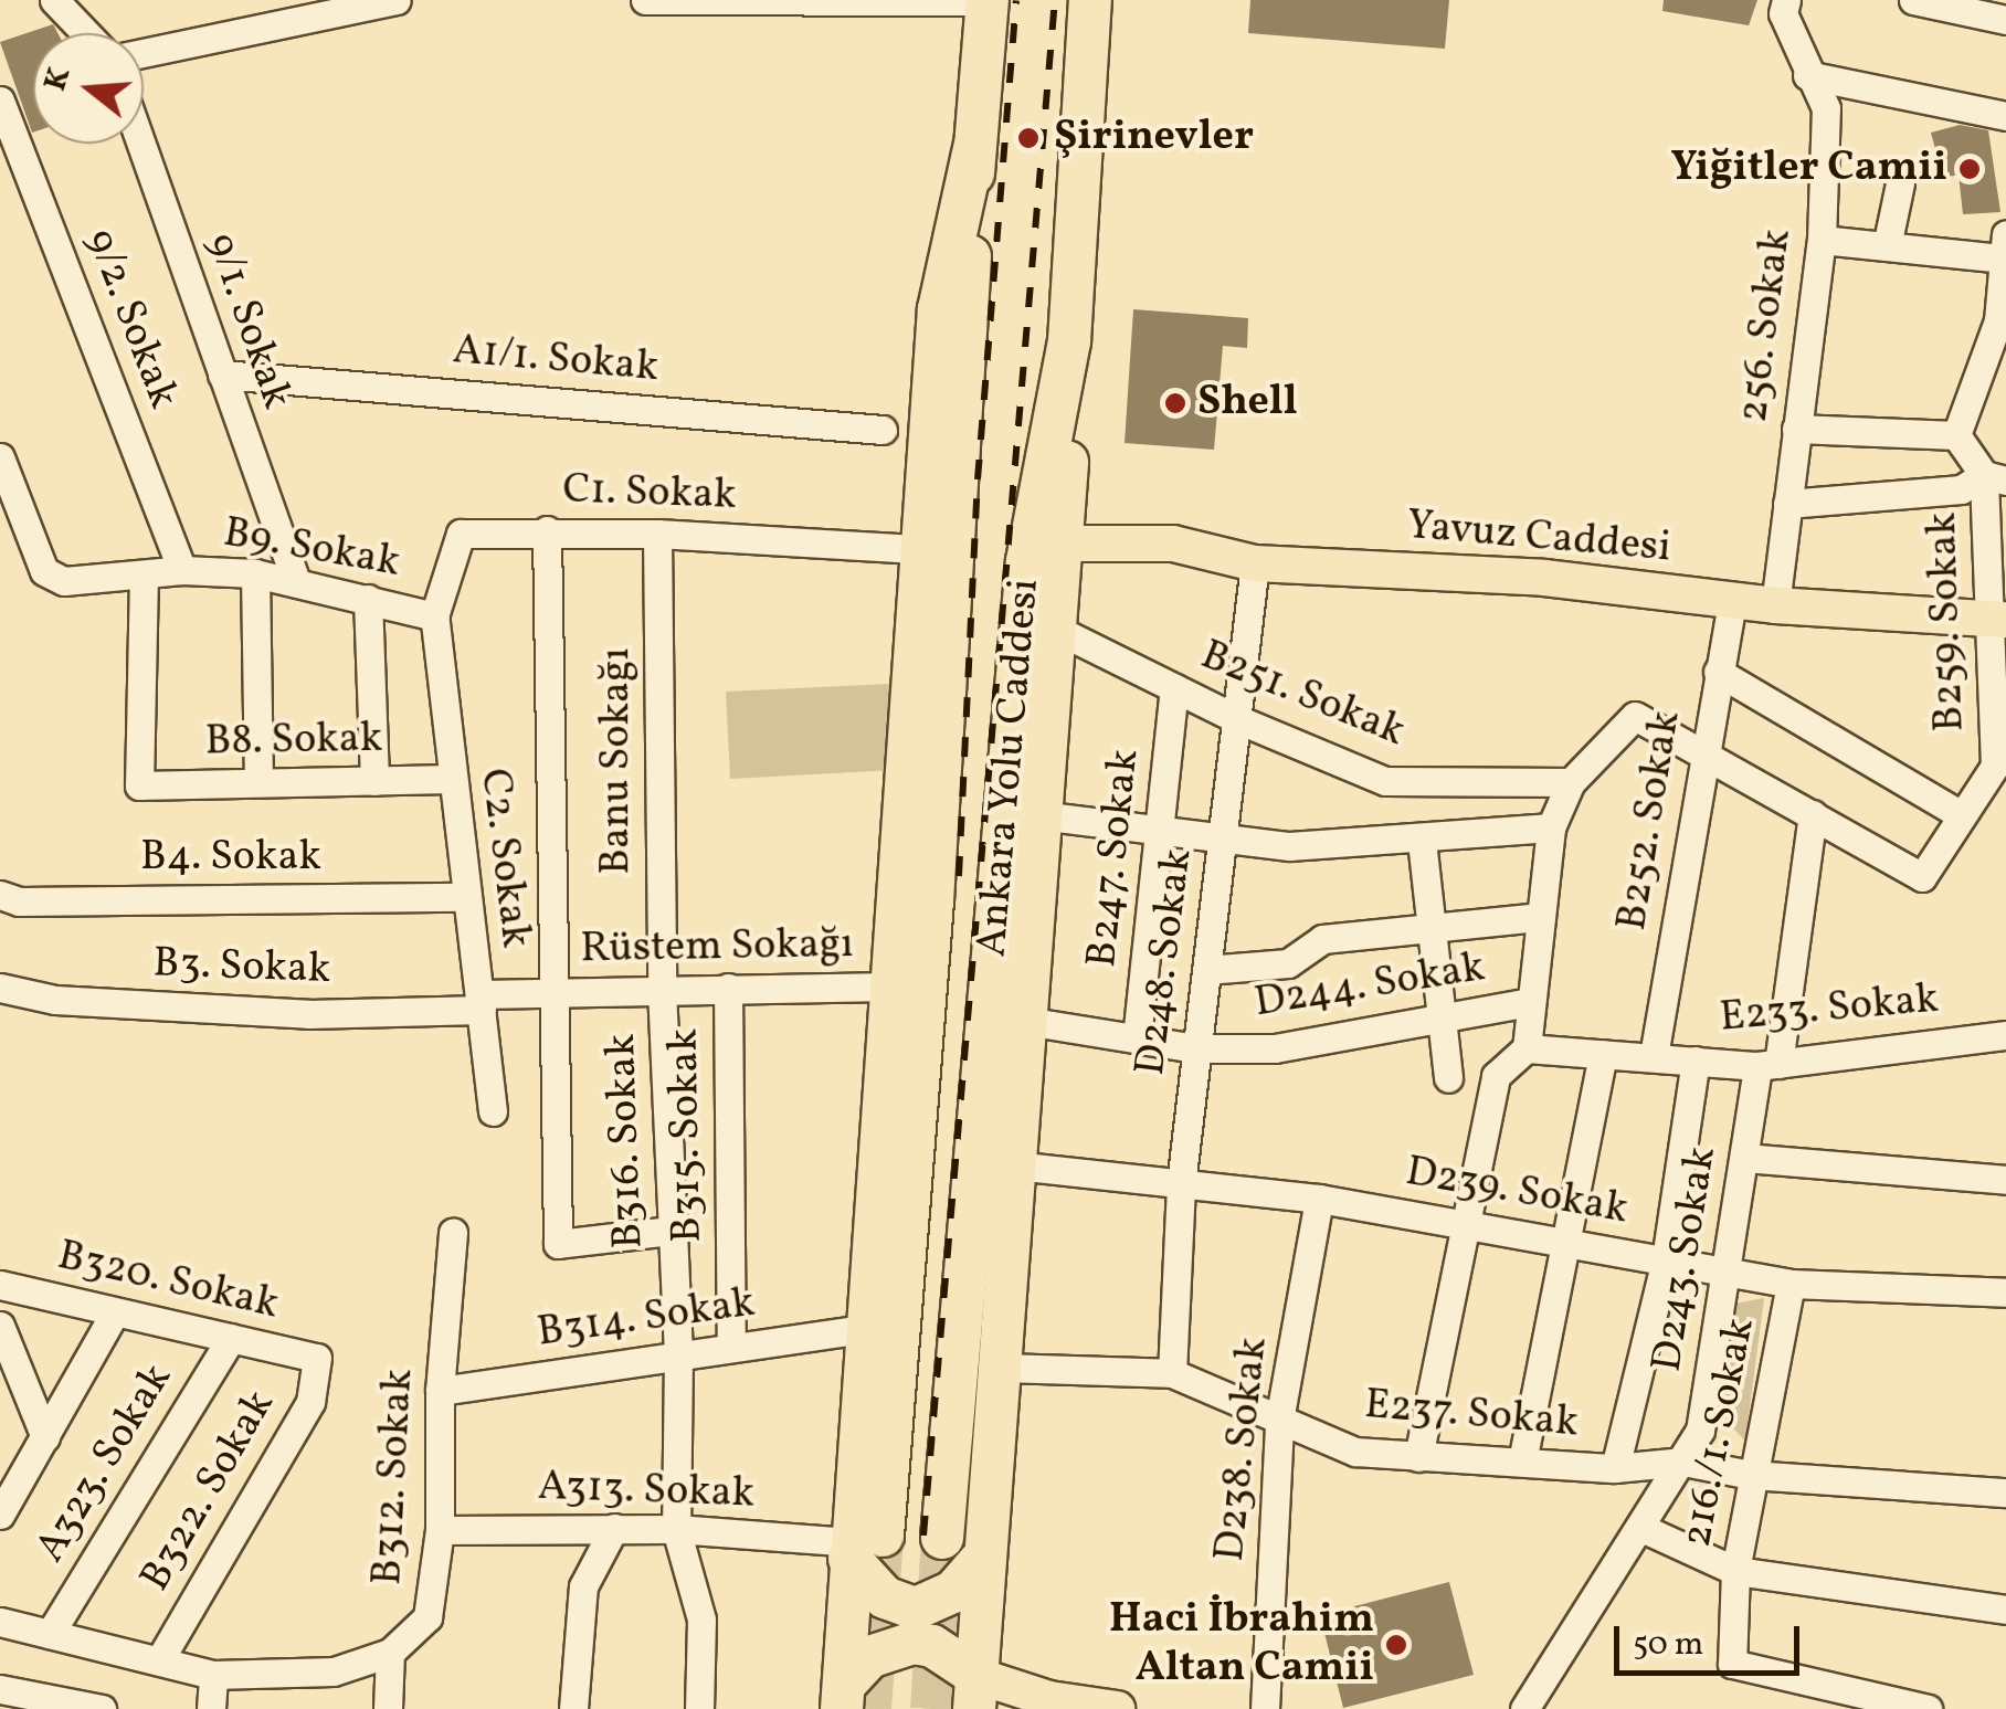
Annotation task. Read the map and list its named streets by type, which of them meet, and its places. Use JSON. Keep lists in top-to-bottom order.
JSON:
{
  "streets": {
    "highway": ["Ankara Yolu Caddesi"],
    "main road": ["Yavuz Caddesi"],
    "street": [
      "9/2. Sokak",
      "9/1. Sokak",
      "256. Sokak",
      "A1/1. Sokak",
      "C1. Sokak",
      "B9. Sokak",
      "B259. Sokak",
      "B251. Sokak",
      "B8. Sokak",
      "Banu Sokağı",
      "B252. Sokak",
      "B4. Sokak",
      "C2. Sokak",
      "B247. Sokak",
      "Rüstem Sokağı",
      "D248. Sokak",
      "B3. Sokak",
      "D244. Sokak",
      "E233. Sokak",
      "B315. Sokak",
      "B316. Sokak",
      "D239. Sokak",
      "D243. Sokak",
      "B320. Sokak",
      "B314. Sokak",
      "E237. Sokak",
      "216./1. Sokak",
      "D238. Sokak",
      "A323. Sokak",
      "B312. Sokak",
      "B322. Sokak",
      "A313. Sokak"
    ]
  },
  "crossings": [
    ["9/2. Sokak", "B9. Sokak"],
    ["9/1. Sokak", "A1/1. Sokak"],
    ["9/1. Sokak", "B9. Sokak"],
    ["256. Sokak", "Yavuz Caddesi"],
    ["C1. Sokak", "B9. Sokak"],
    ["C1. Sokak", "Banu Sokağı"],
    ["C1. Sokak", "C2. Sokak"],
    ["Yavuz Caddesi", "B259. Sokak"],
    ["Yavuz Caddesi", "B252. Sokak"],
    ["Yavuz Caddesi", "D248. Sokak"],
    ["B9. Sokak", "B8. Sokak"],
    ["B9. Sokak", "C2. Sokak"],
    ["B259. Sokak", "D243. Sokak"],
    ["B251. Sokak", "B247. Sokak"],
    ["B251. Sokak", "D248. Sokak"],
    ["B8. Sokak", "C2. Sokak"],
    ["Banu Sokağı", "Rüstem Sokağı"],
    ["Banu Sokağı", "B316. Sokak"],
    ["Ankara Yolu Caddesi", "A313. Sokak"],
    ["B252. Sokak", "E233. Sokak"],
    ["B4. Sokak", "C2. Sokak"],
    ["C2. Sokak", "Rüstem Sokağı"],
    ["C2. Sokak", "B3. Sokak"],
    ["B247. Sokak", "D244. Sokak"],
    ["Rüstem Sokağı", "B3. Sokak"],
    ["Rüstem Sokağı", "B315. Sokak"],
    ["Rüstem Sokağı", "B316. Sokak"],
    ["D248. Sokak", "D244. Sokak"],
    ["D248. Sokak", "D239. Sokak"],
    ["D248. Sokak", "E237. Sokak"],
    ["E233. Sokak", "D243. Sokak"],
    ["B315. Sokak", "B314. Sokak"],
    ["B316. Sokak", "B314. Sokak"],
    ["B316. Sokak", "A313. Sokak"],
    ["D239. Sokak", "D243. Sokak"],
    ["D239. Sokak", "216./1. Sokak"],
    ["D239. Sokak", "D238. Sokak"],
    ["D243. Sokak", "E237. Sokak"],
    ["B320. Sokak", "A323. Sokak"],
    ["B320. Sokak", "B322. Sokak"],
    ["B314. Sokak", "B312. Sokak"],
    ["E237. Sokak", "216./1. Sokak"],
    ["E237. Sokak", "D238. Sokak"],
    ["B312. Sokak", "A313. Sokak"]
  ],
  "places": [
    "Şirinevler",
    "Yiğitler Camii",
    "Shell",
    "Haci İbrahim Altan Camii"
  ],
  "scale_bar": "50 m",
  "north": "left"
}
